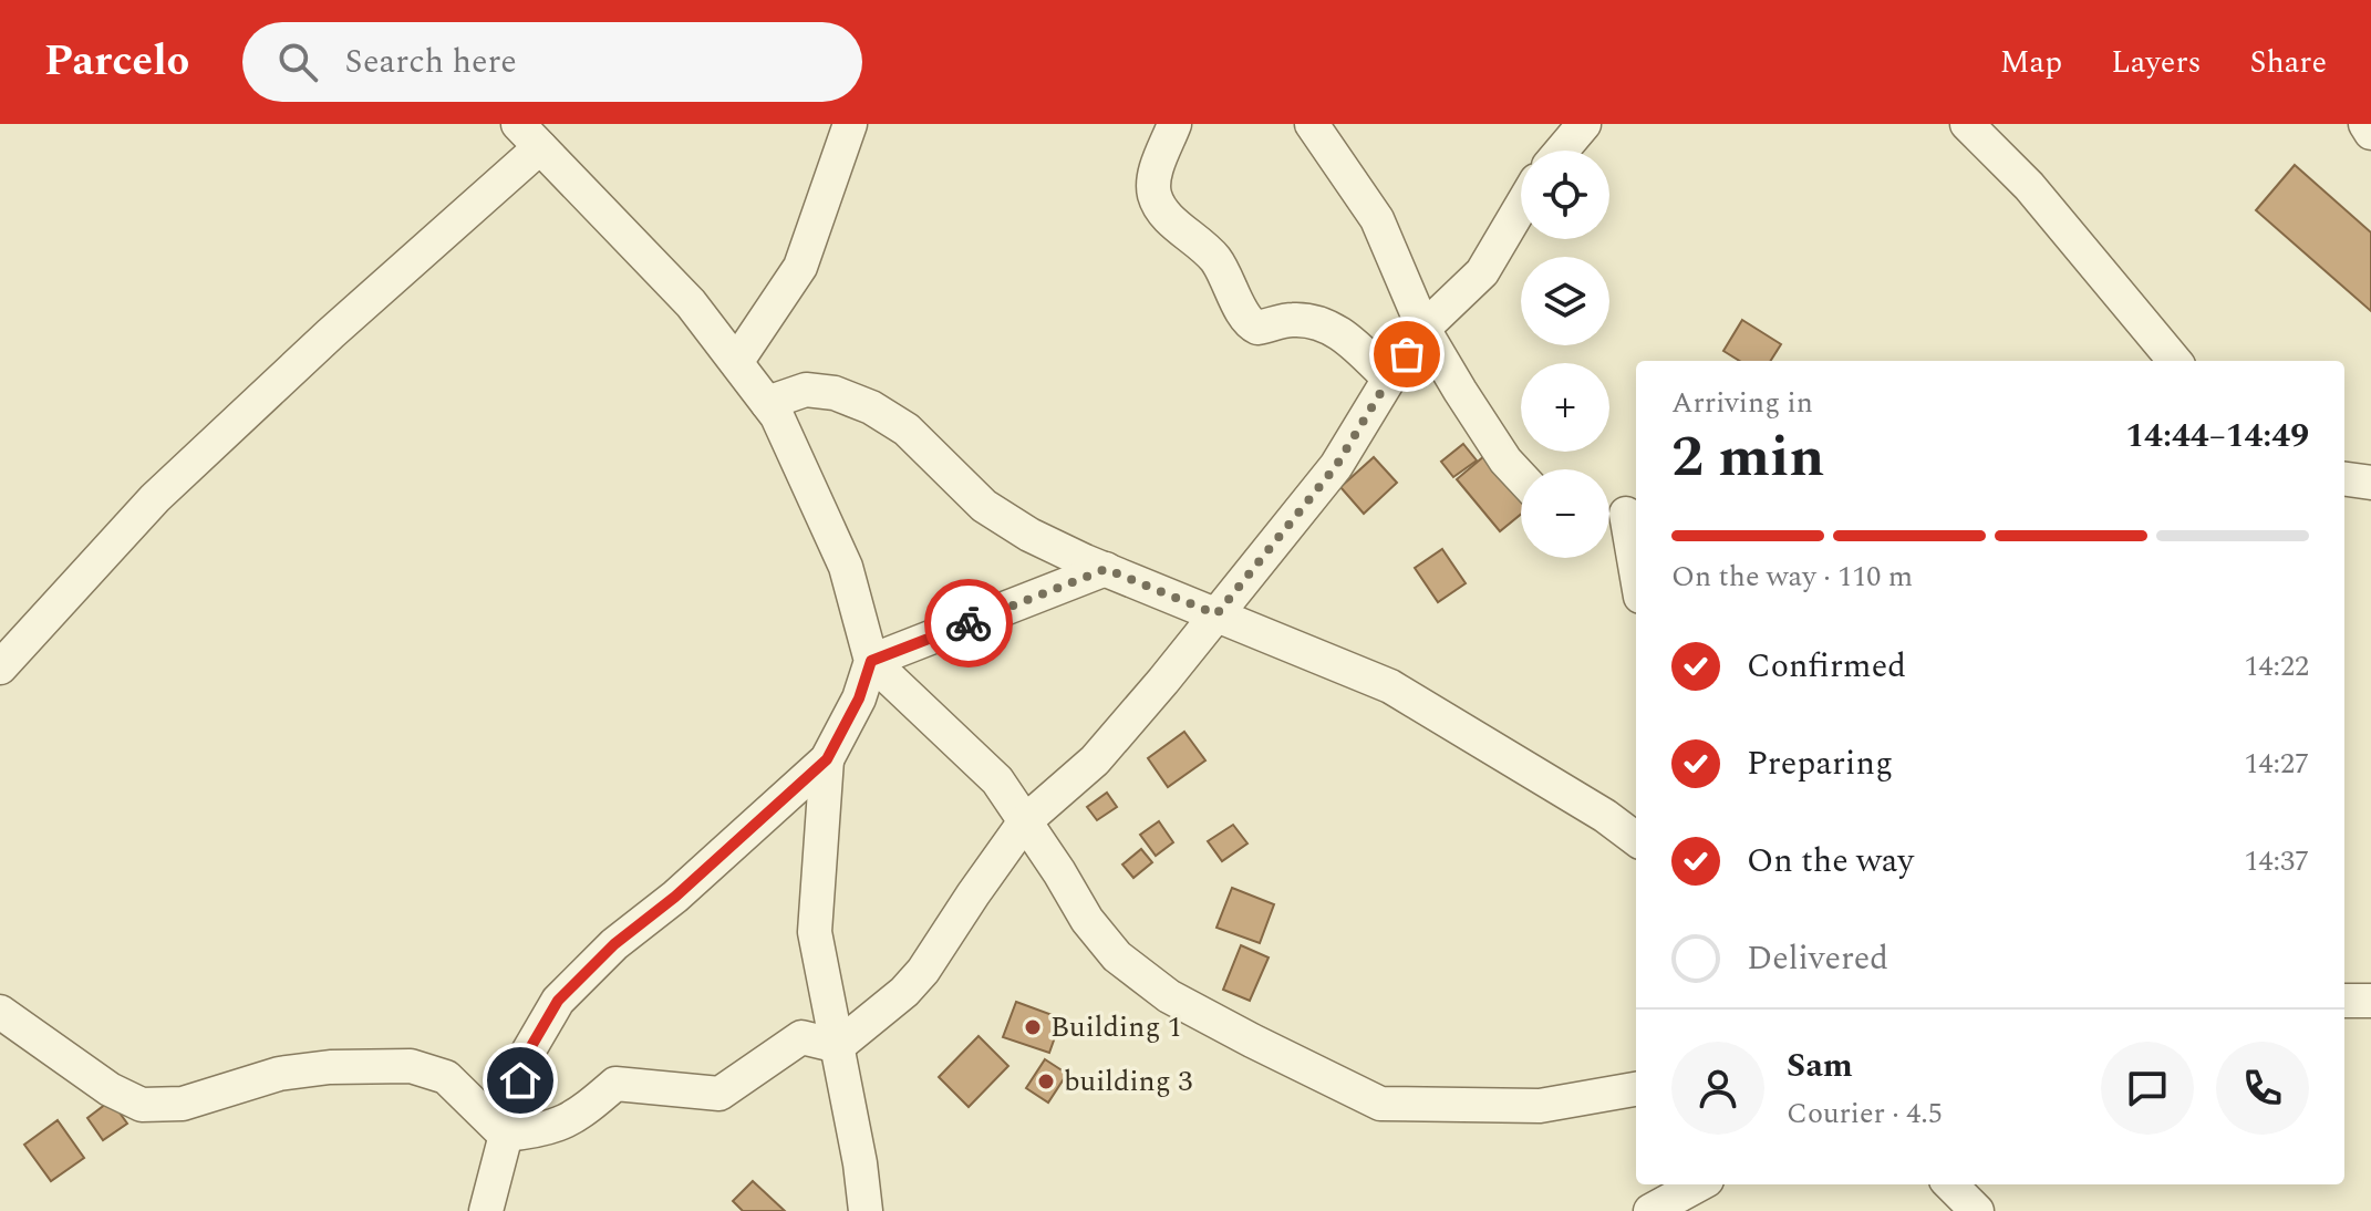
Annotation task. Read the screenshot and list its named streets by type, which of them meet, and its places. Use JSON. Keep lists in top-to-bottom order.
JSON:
{
  "places": ["Building 1", "building 3"],
  "page": {
    "header": "Parcelo",
    "search": "Search here",
    "nav": ["Map", "Layers", "Share"],
    "map_buttons": ["+", "−"],
    "heading": ["2 min", "Arriving in", "14:44–14:49"],
    "panel": ["Sam", "Courier · 4.5"],
    "bar": "On the way · 110 m",
    "list": [
      ["Confirmed", "14:22"],
      ["Preparing", "14:27"],
      ["On the way", "14:37"],
      "Delivered"
    ]
  }
}
